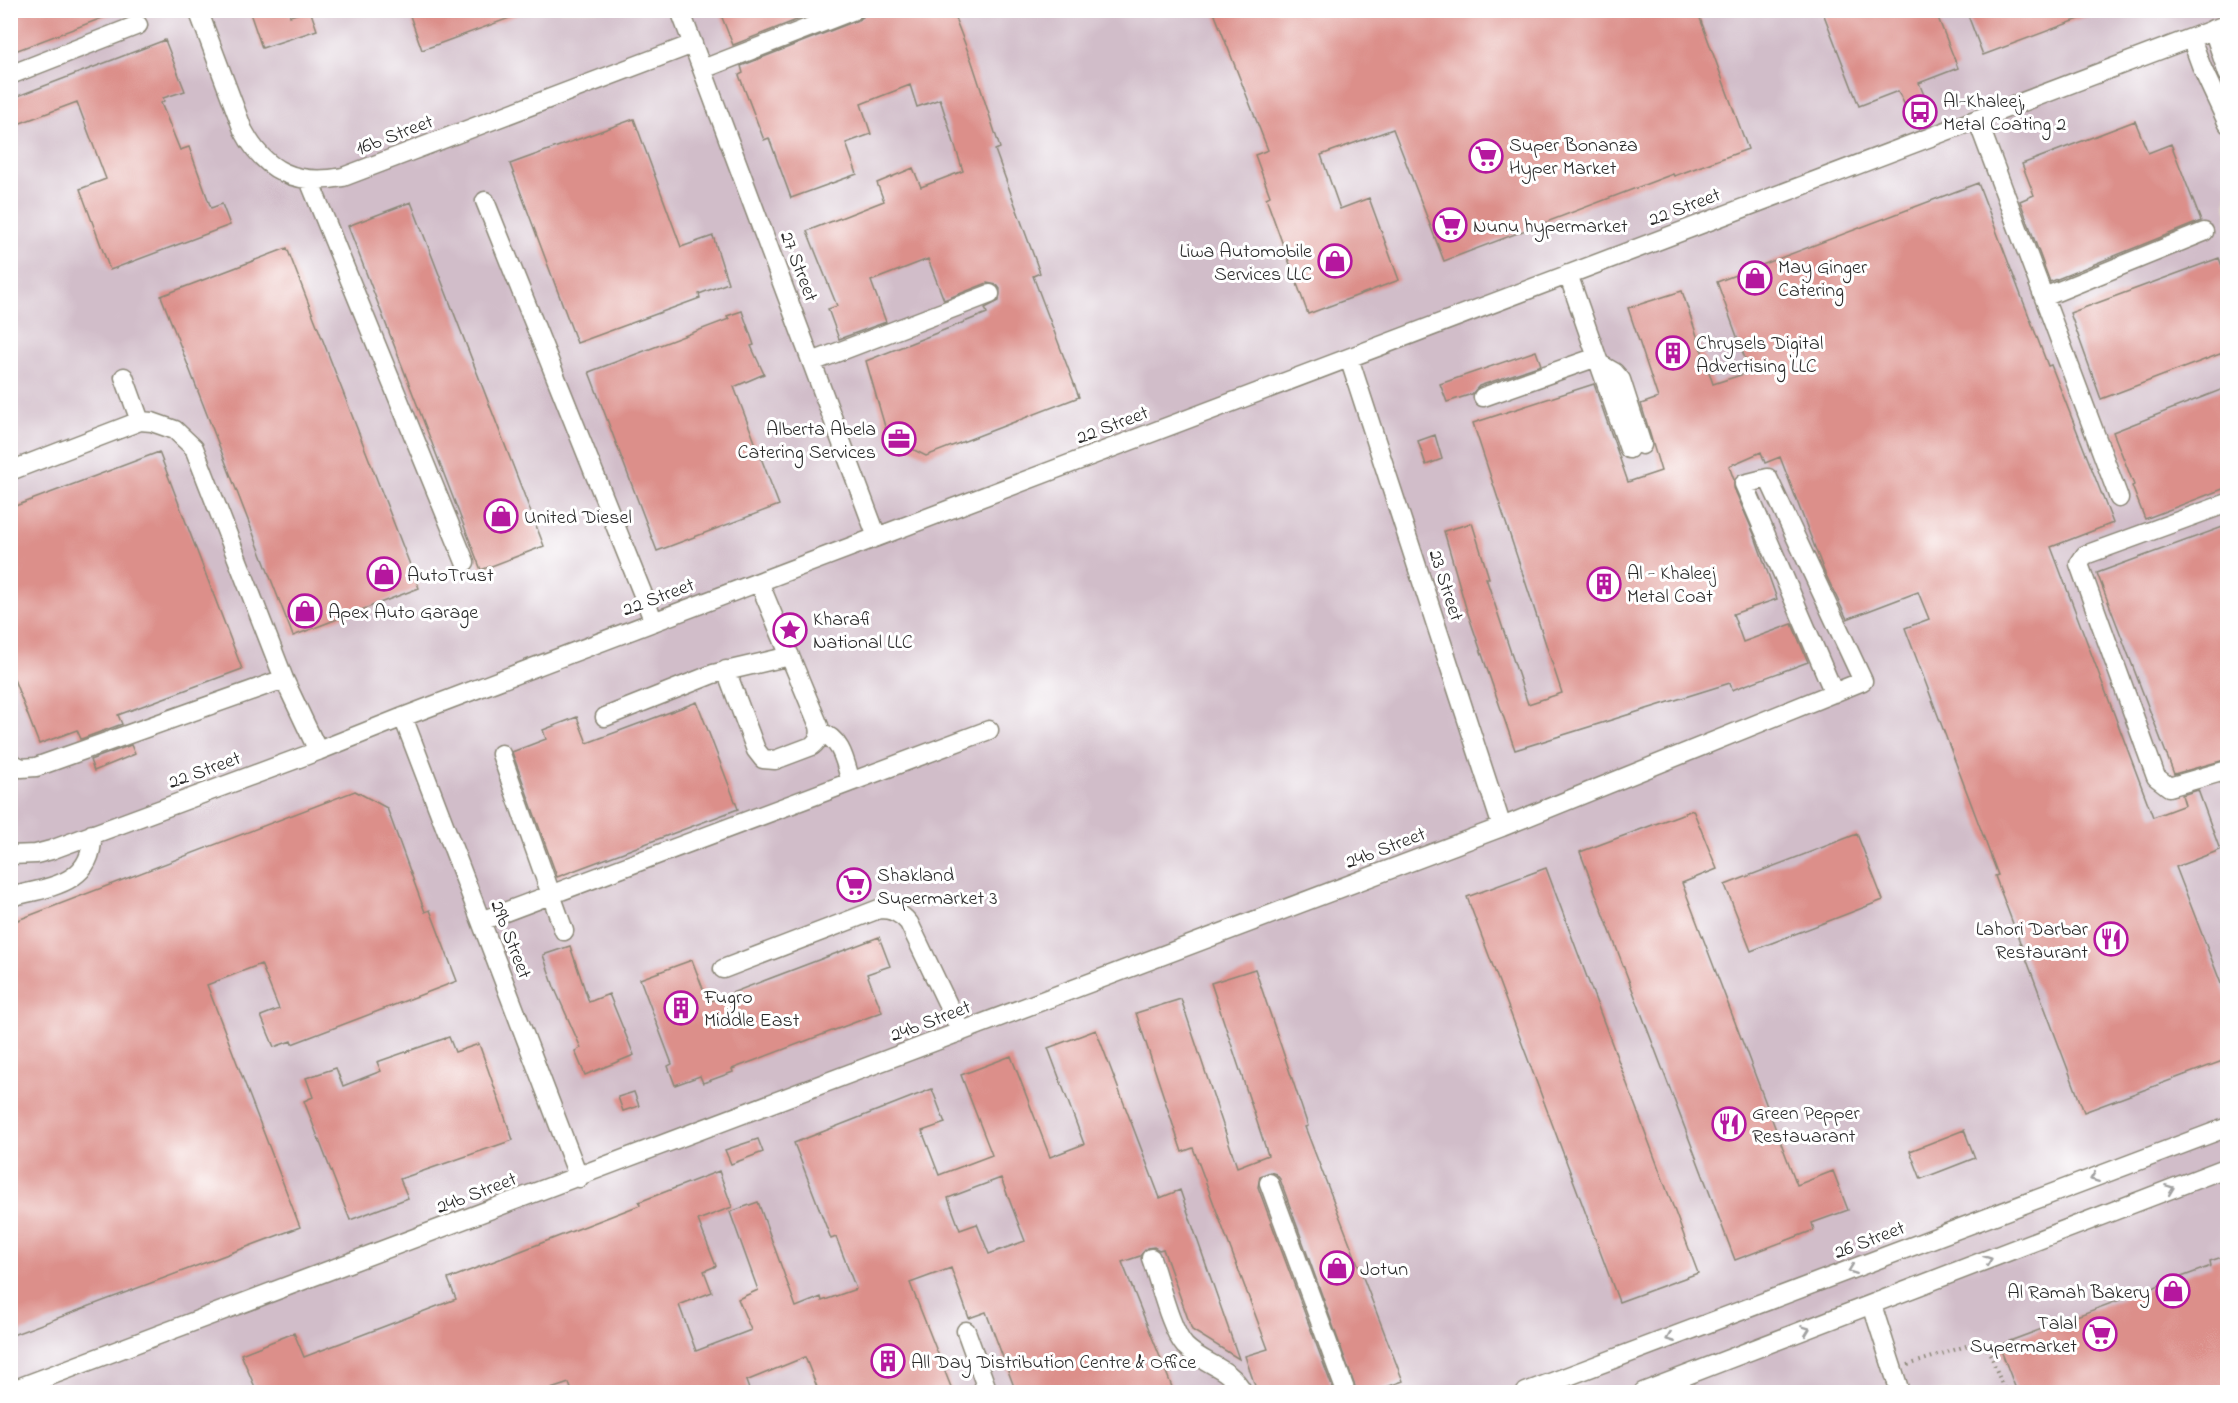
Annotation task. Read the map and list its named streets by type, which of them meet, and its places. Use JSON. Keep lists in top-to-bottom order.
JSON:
{
  "streets": {
    "street": [
      "16b Street",
      "22 Street",
      "27 Street",
      "23 Street",
      "24b Street",
      "29b Street",
      "26 Street"
    ]
  },
  "crossings": [
    ["16b Street", "27 Street"],
    ["22 Street", "27 Street"],
    ["22 Street", "23 Street"],
    ["22 Street", "29b Street"],
    ["23 Street", "24b Street"],
    ["24b Street", "29b Street"]
  ],
  "places": {
    "bus stop": ["Al-Khaleej, Metal Coating 2"],
    "supermarket": [
      "Super Bonanza Hyper Market",
      "Nunu hypermarket",
      "Shakland Supermarket 3",
      "Talal Supermarket"
    ],
    "shop": [
      "Liwa Automobile Services LLC",
      "May Ginger Catering",
      "United Diesel",
      "AutoTrust",
      "Apex Auto Garage",
      "Jotun",
      "Al Ramah Bakery"
    ],
    "building": [
      "Chrysels Digital Advertising LLC",
      "Al - Khaleej Metal Coat",
      "Fugro Middle East",
      "All Day Distribution Centre & Office"
    ],
    "office": ["Alberta Abela Catering Services"],
    "place": ["Kharafi National LLC"],
    "restaurant": ["Lahori Darbar Restaurant", "Green Pepper Restauarant"]
  }
}
